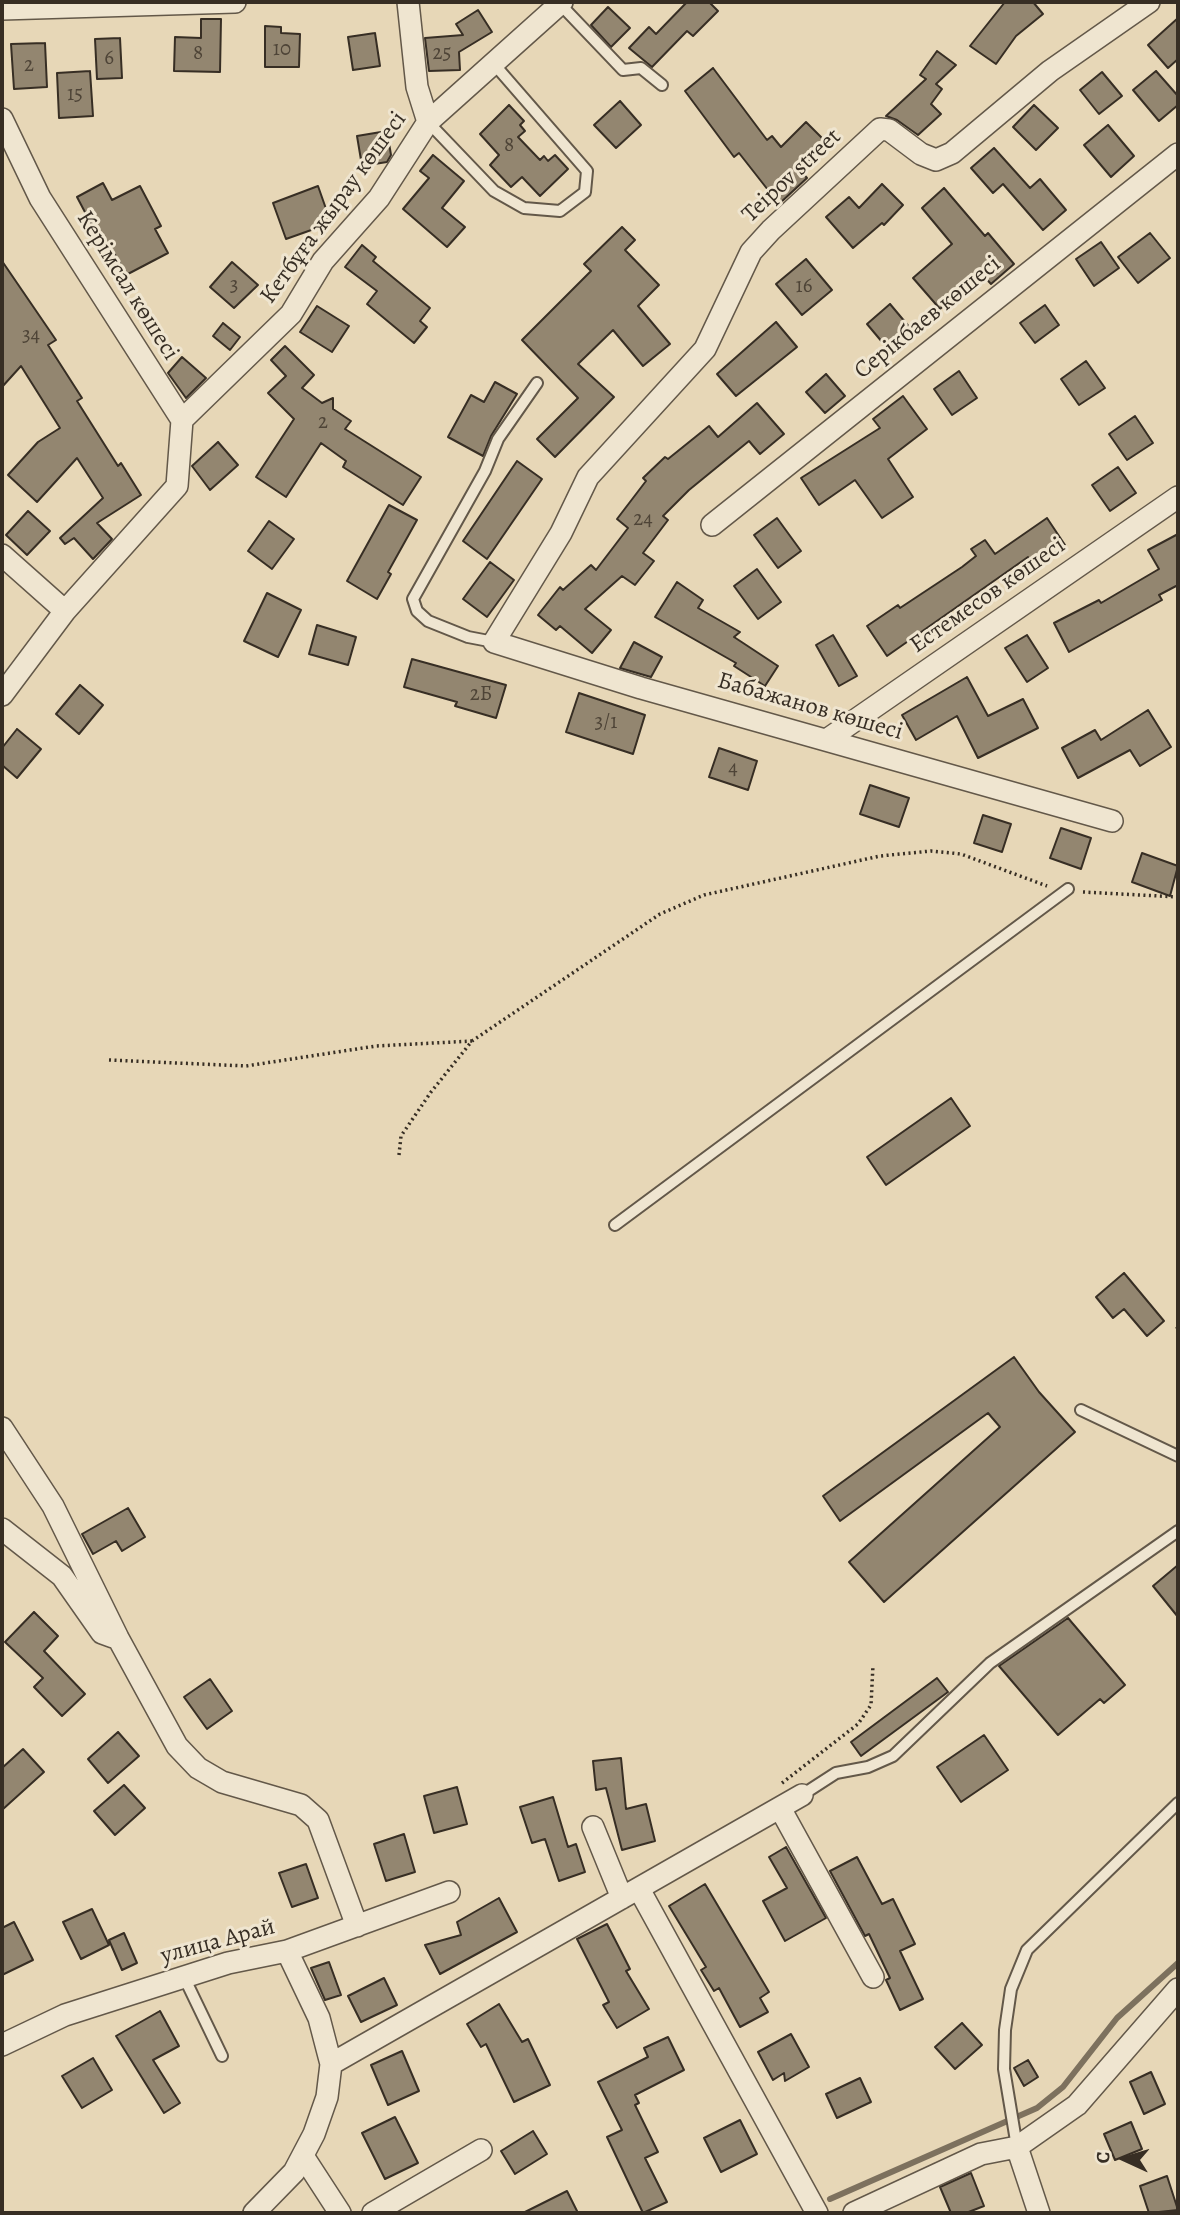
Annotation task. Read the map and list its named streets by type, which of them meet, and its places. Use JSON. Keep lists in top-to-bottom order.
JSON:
{
  "streets": {
    "street": [
      "Teipov street",
      "Кетбұға жырау көшесі",
      "Керімсал көшесі",
      "Серікбаев көшесі",
      "Естемесов көшесі",
      "Бабажанов көшесі",
      "улица Арай"
    ]
  },
  "crossings": [
    ["Teipov street", "Бабажанов көшесі"],
    ["Кетбұға жырау көшесі", "Керімсал көшесі"],
    ["Естемесов көшесі", "Бабажанов көшесі"]
  ],
  "house_numbers": [
    "10",
    "8",
    "25",
    "6",
    "2",
    "15",
    "8",
    "3",
    "16",
    "34",
    "2",
    "24",
    "2Б",
    "3/1",
    "4"
  ],
  "north": "left"
}
